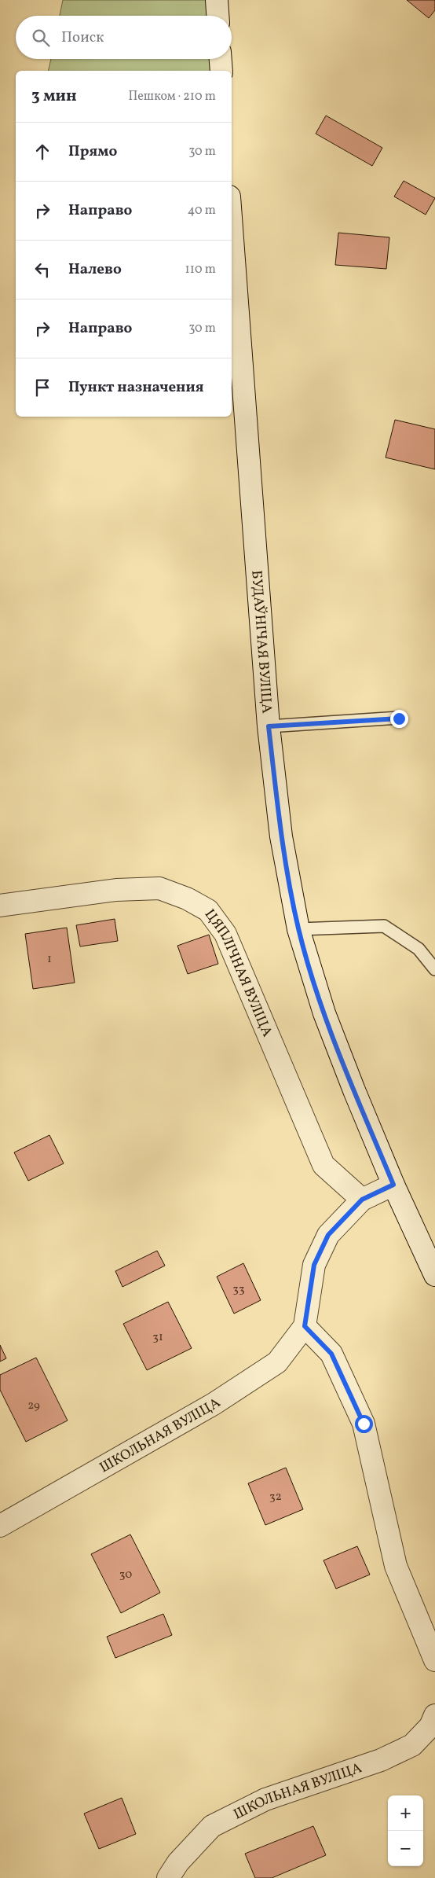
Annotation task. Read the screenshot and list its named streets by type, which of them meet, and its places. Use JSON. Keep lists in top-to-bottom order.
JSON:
{
  "streets": {
    "street": ["БУДАЎНІЧАЯ ВУЛІЦА", "ЦЯПЛІЧНАЯ ВУЛІЦА", "ШКОЛЬНАЯ ВУЛІЦА"]
  },
  "crossings": [
    ["БУДАЎНІЧАЯ ВУЛІЦА", "ШКОЛЬНАЯ ВУЛІЦА"],
    ["ЦЯПЛІЧНАЯ ВУЛІЦА", "ШКОЛЬНАЯ ВУЛІЦА"]
  ],
  "house_numbers": [
    "1",
    "33",
    "31",
    "29",
    "32",
    "30"
  ],
  "page": {
    "search": "Поиск",
    "heading": ["3 мин", "Пешком · 210 m"],
    "list": [
      ["Прямо", "30 m"],
      ["Направо", "40 m"],
      ["Налево", "110 m"],
      ["Направо", "30 m"],
      "Пункт назначения"
    ],
    "map_buttons": ["+", "−"]
  }
}
